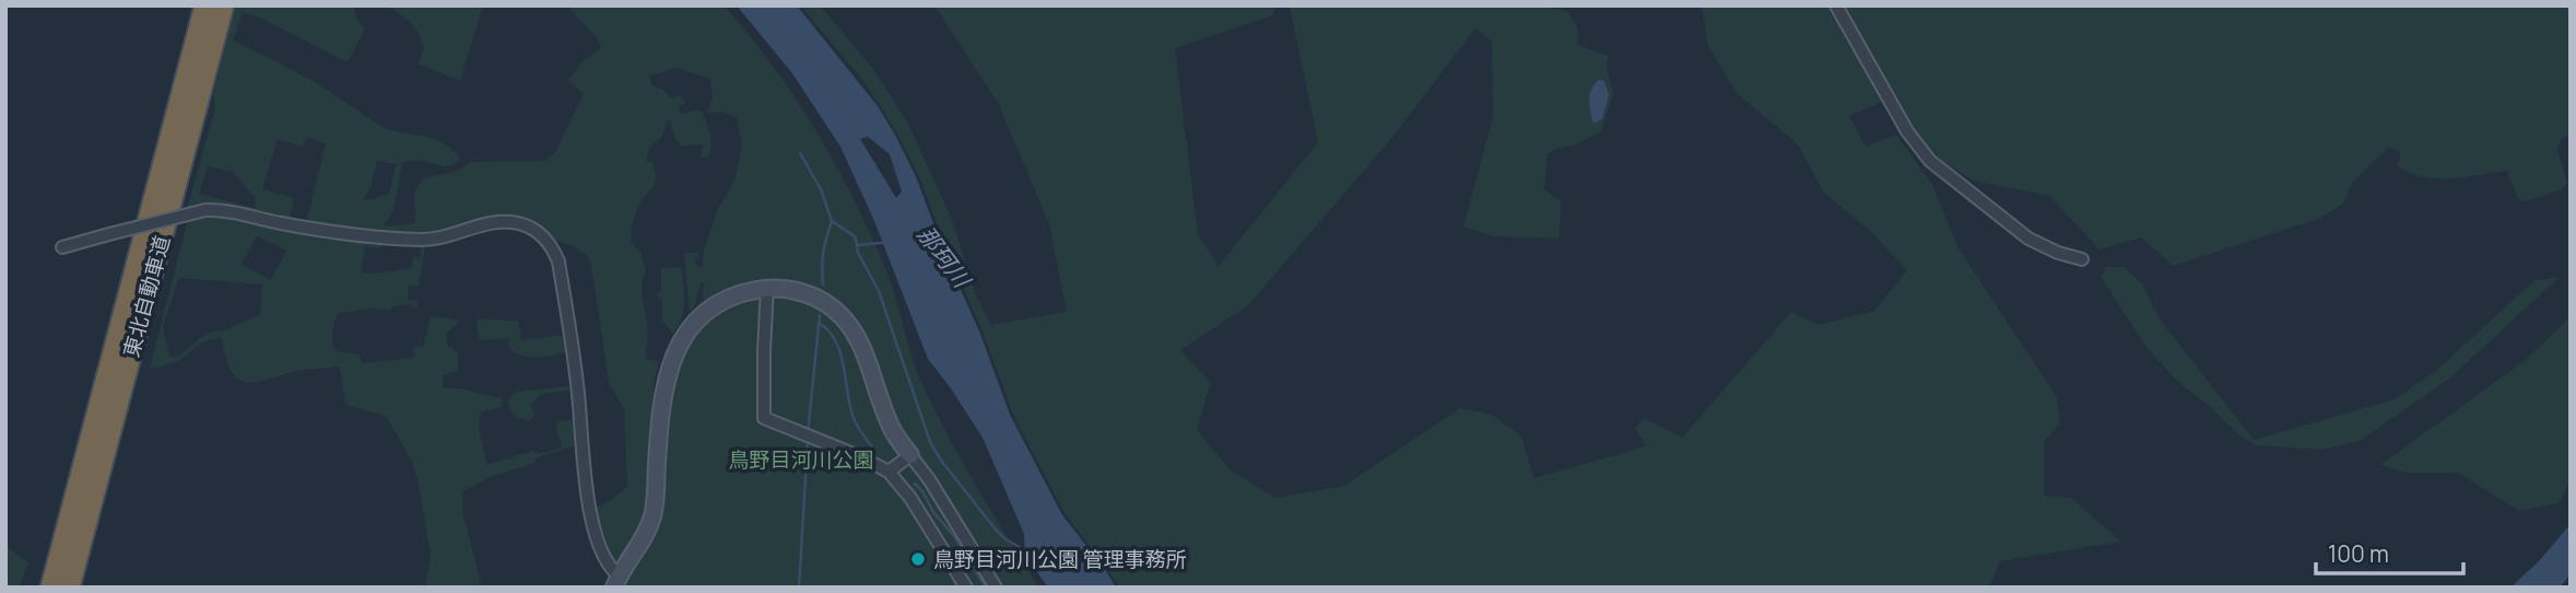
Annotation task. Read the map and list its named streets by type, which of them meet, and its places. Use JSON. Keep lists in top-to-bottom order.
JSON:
{
  "streets": {
    "highway": ["東北自動車道"]
  },
  "water": ["那珂川"],
  "parks": ["鳥野目河川公園"],
  "places": ["鳥野目河川公園 管理事務所"],
  "scale_bar": "100 m"
}
